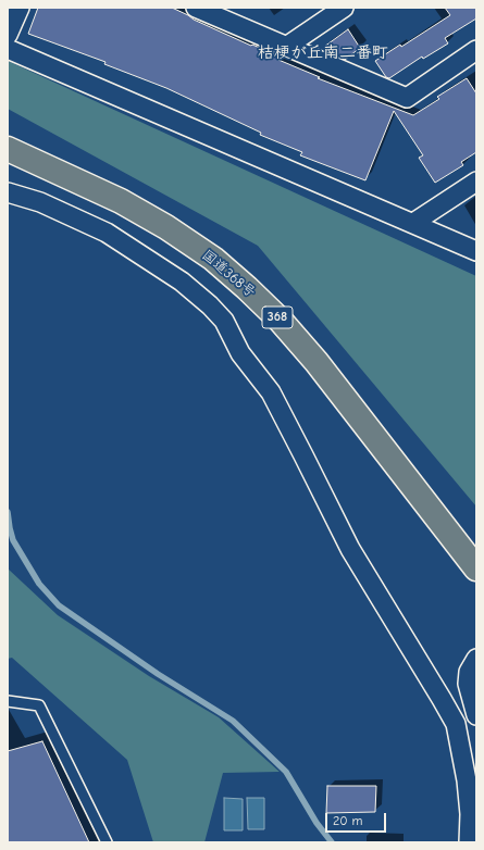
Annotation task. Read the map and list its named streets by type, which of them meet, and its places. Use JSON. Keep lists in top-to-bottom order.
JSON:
{
  "streets": {
    "highway": ["国道368号", "368"]
  },
  "districts": ["桔梗が丘南二番町"],
  "scale_bar": "20 m"
}
